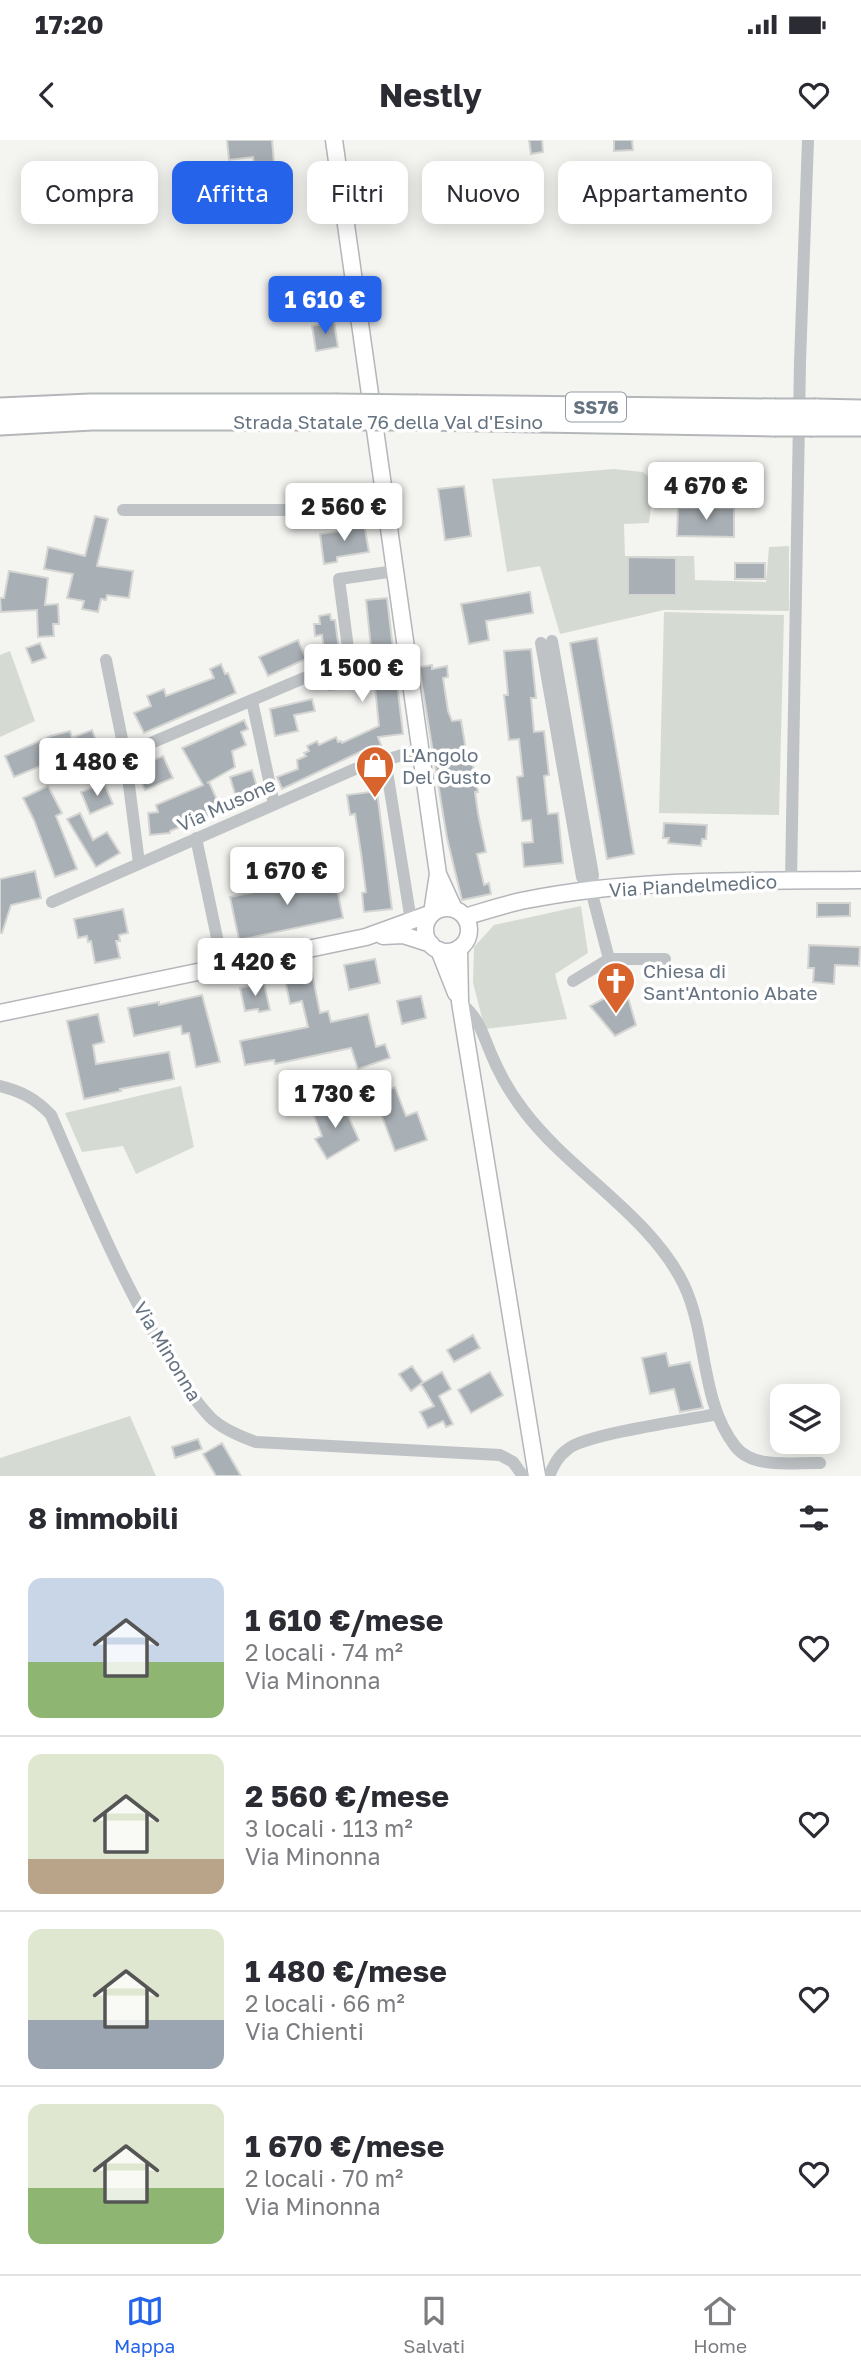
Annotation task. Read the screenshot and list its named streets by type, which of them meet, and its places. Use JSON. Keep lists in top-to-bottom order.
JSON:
{
  "streets": {
    "highway": ["SS76", "Strada Statale 76 della Val d'Esino"],
    "main road": ["Via Piandelmedico"],
    "street": ["Via Musone", "Via Minonna"]
  },
  "places": {
    "shop": ["L'Angolo Del Gusto"],
    "church": ["Chiesa di Sant'Antonio Abate"]
  },
  "page": {
    "status": "17:20",
    "header": "Nestly",
    "chip": [
      "Compra",
      "Affitta",
      "Filtri",
      "Nuovo",
      "Appartamento"
    ],
    "price": [
      "1 610 €",
      "4 670 €",
      "2 560 €",
      "1 500 €",
      "1 480 €",
      "1 670 €",
      "1 420 €",
      "1 730 €"
    ],
    "heading": "8 immobili",
    "list": [
      {
        "name": "1 610 €/mese",
        "note": "2 locali · 74 m² · Via Minonna"
      },
      {
        "name": "2 560 €/mese",
        "note": "3 locali · 113 m² · Via Minonna"
      },
      {
        "name": "1 480 €/mese",
        "note": "2 locali · 66 m² · Via Chienti"
      },
      {
        "name": "1 670 €/mese",
        "note": "2 locali · 70 m² · Via Minonna"
      }
    ],
    "tabs": ["Mappa", "Salvati", "Home"]
  }
}
